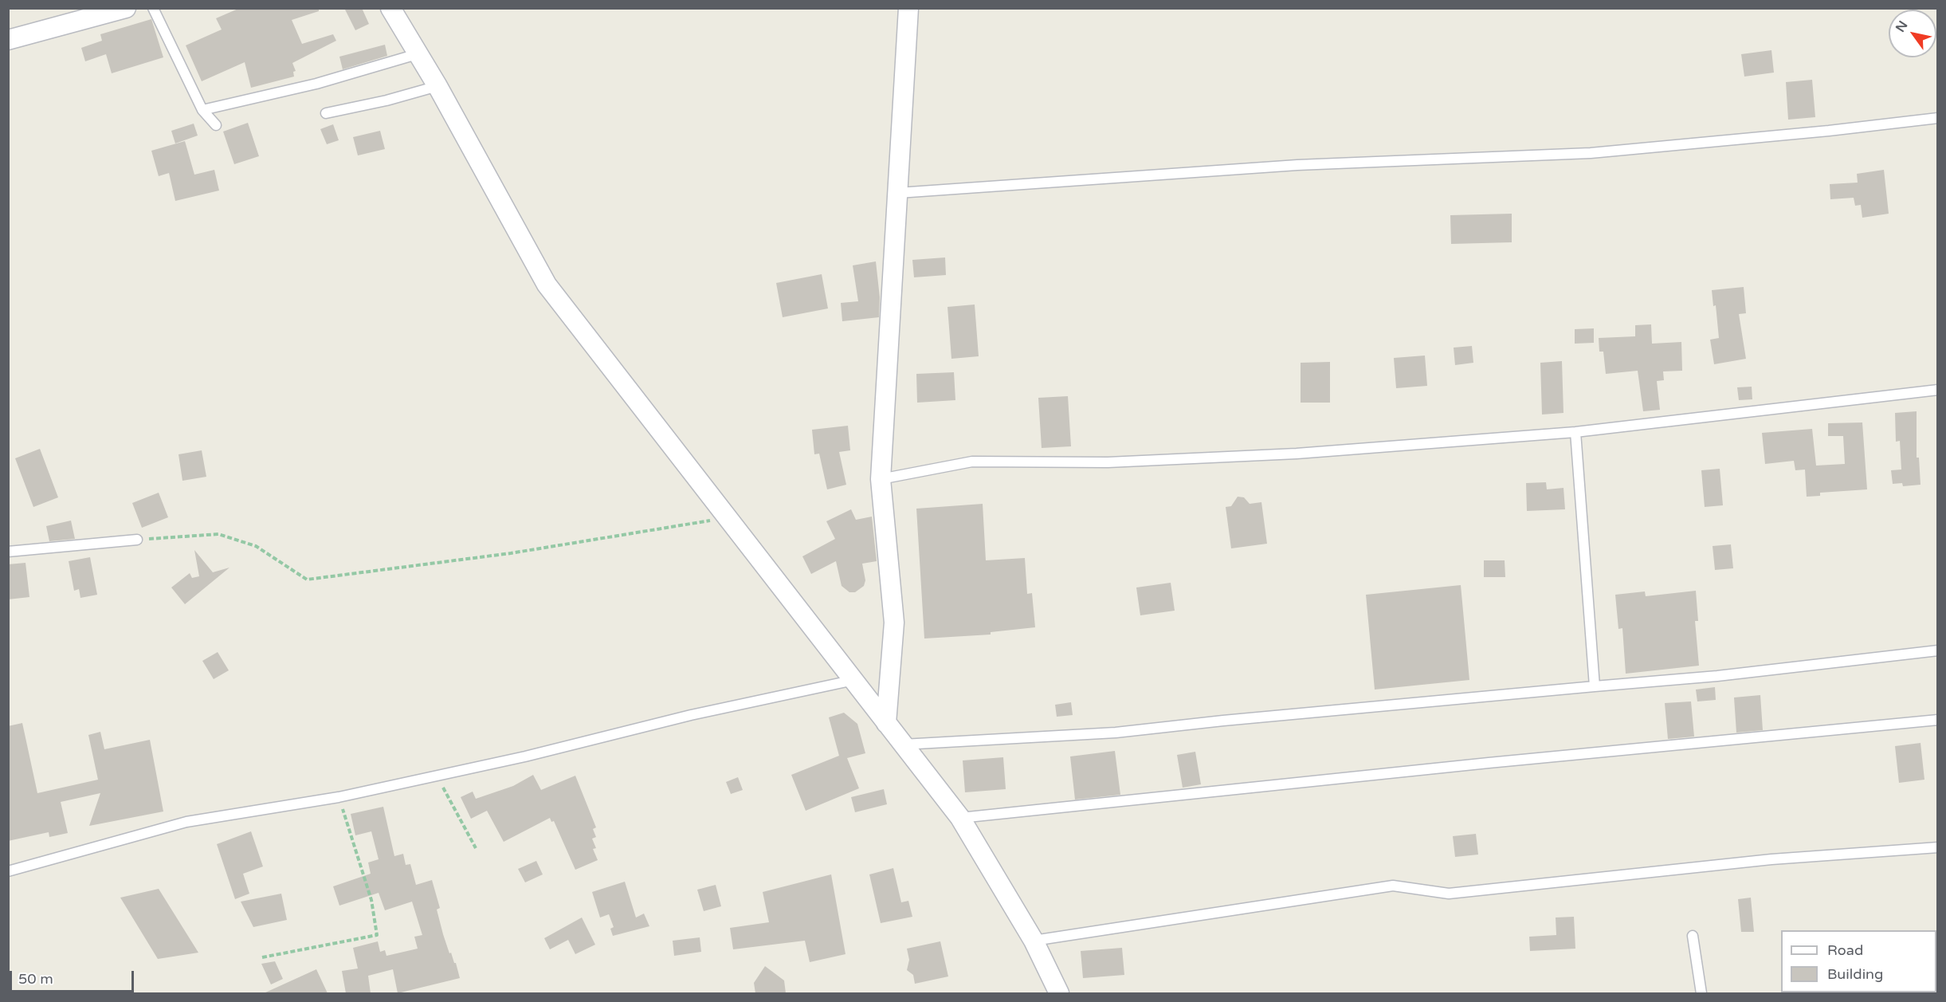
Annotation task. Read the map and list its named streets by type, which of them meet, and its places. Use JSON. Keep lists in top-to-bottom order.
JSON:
{
  "legend": ["Road", "Building"],
  "scale_bar": "50 m",
  "north": "top left"
}
